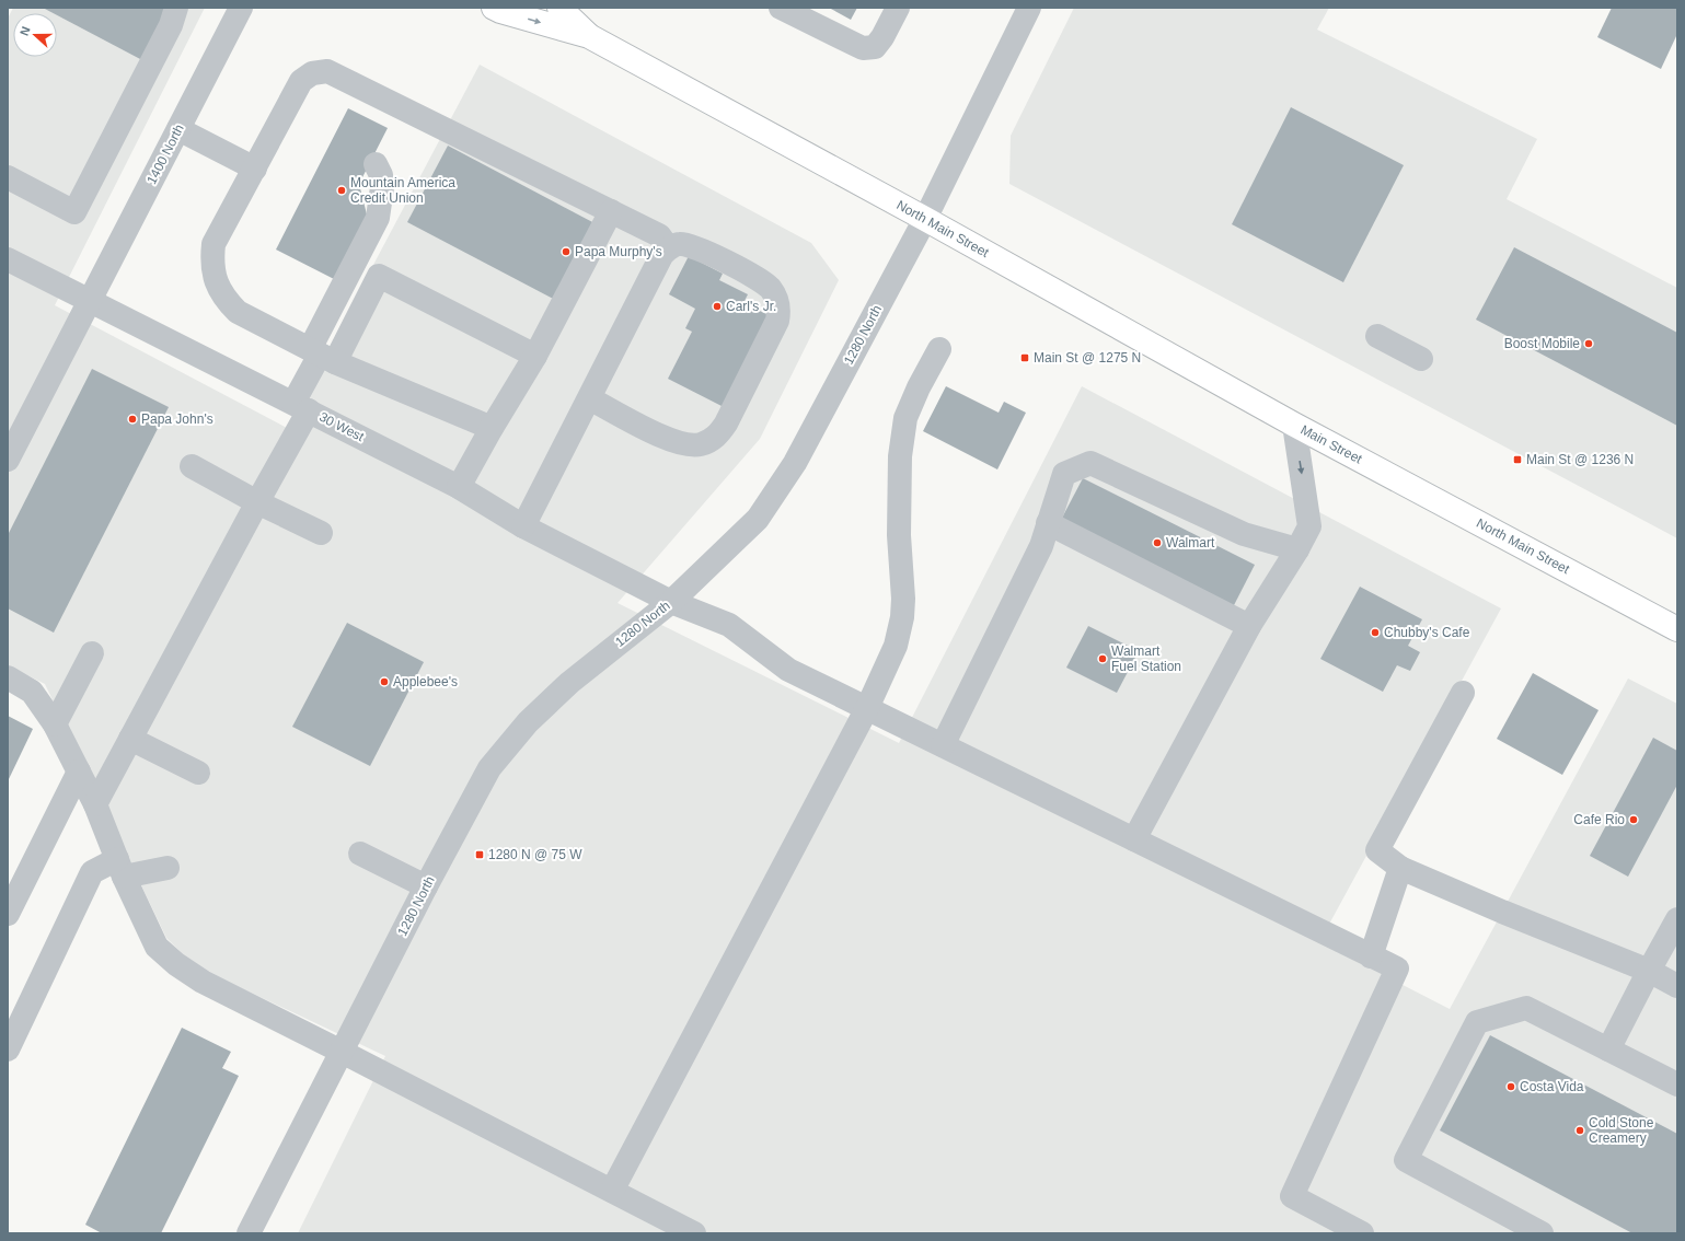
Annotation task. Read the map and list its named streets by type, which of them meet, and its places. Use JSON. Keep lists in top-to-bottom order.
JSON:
{
  "streets": {
    "highway": ["North Main Street", "Main Street"],
    "street": ["1400 North", "1280 North", "30 West"]
  },
  "crossings": [
    ["1400 North", "30 West"],
    ["North Main Street", "1280 North"],
    ["North Main Street", "Main Street"],
    ["1280 North", "30 West"]
  ],
  "places": {
    "other": [
      "Mountain America Credit Union",
      "Papa Murphy's",
      "Carl's Jr.",
      "Boost Mobile",
      "Papa John's",
      "Walmart",
      "Chubby's Cafe",
      "Walmart Fuel Station",
      "Applebee's",
      "Cafe Rio",
      "Costa Vida",
      "Cold Stone Creamery"
    ],
    "transit": ["Main St @ 1275 N", "Main St @ 1236 N", "1280 N @ 75 W"]
  },
  "north": "left"
}
